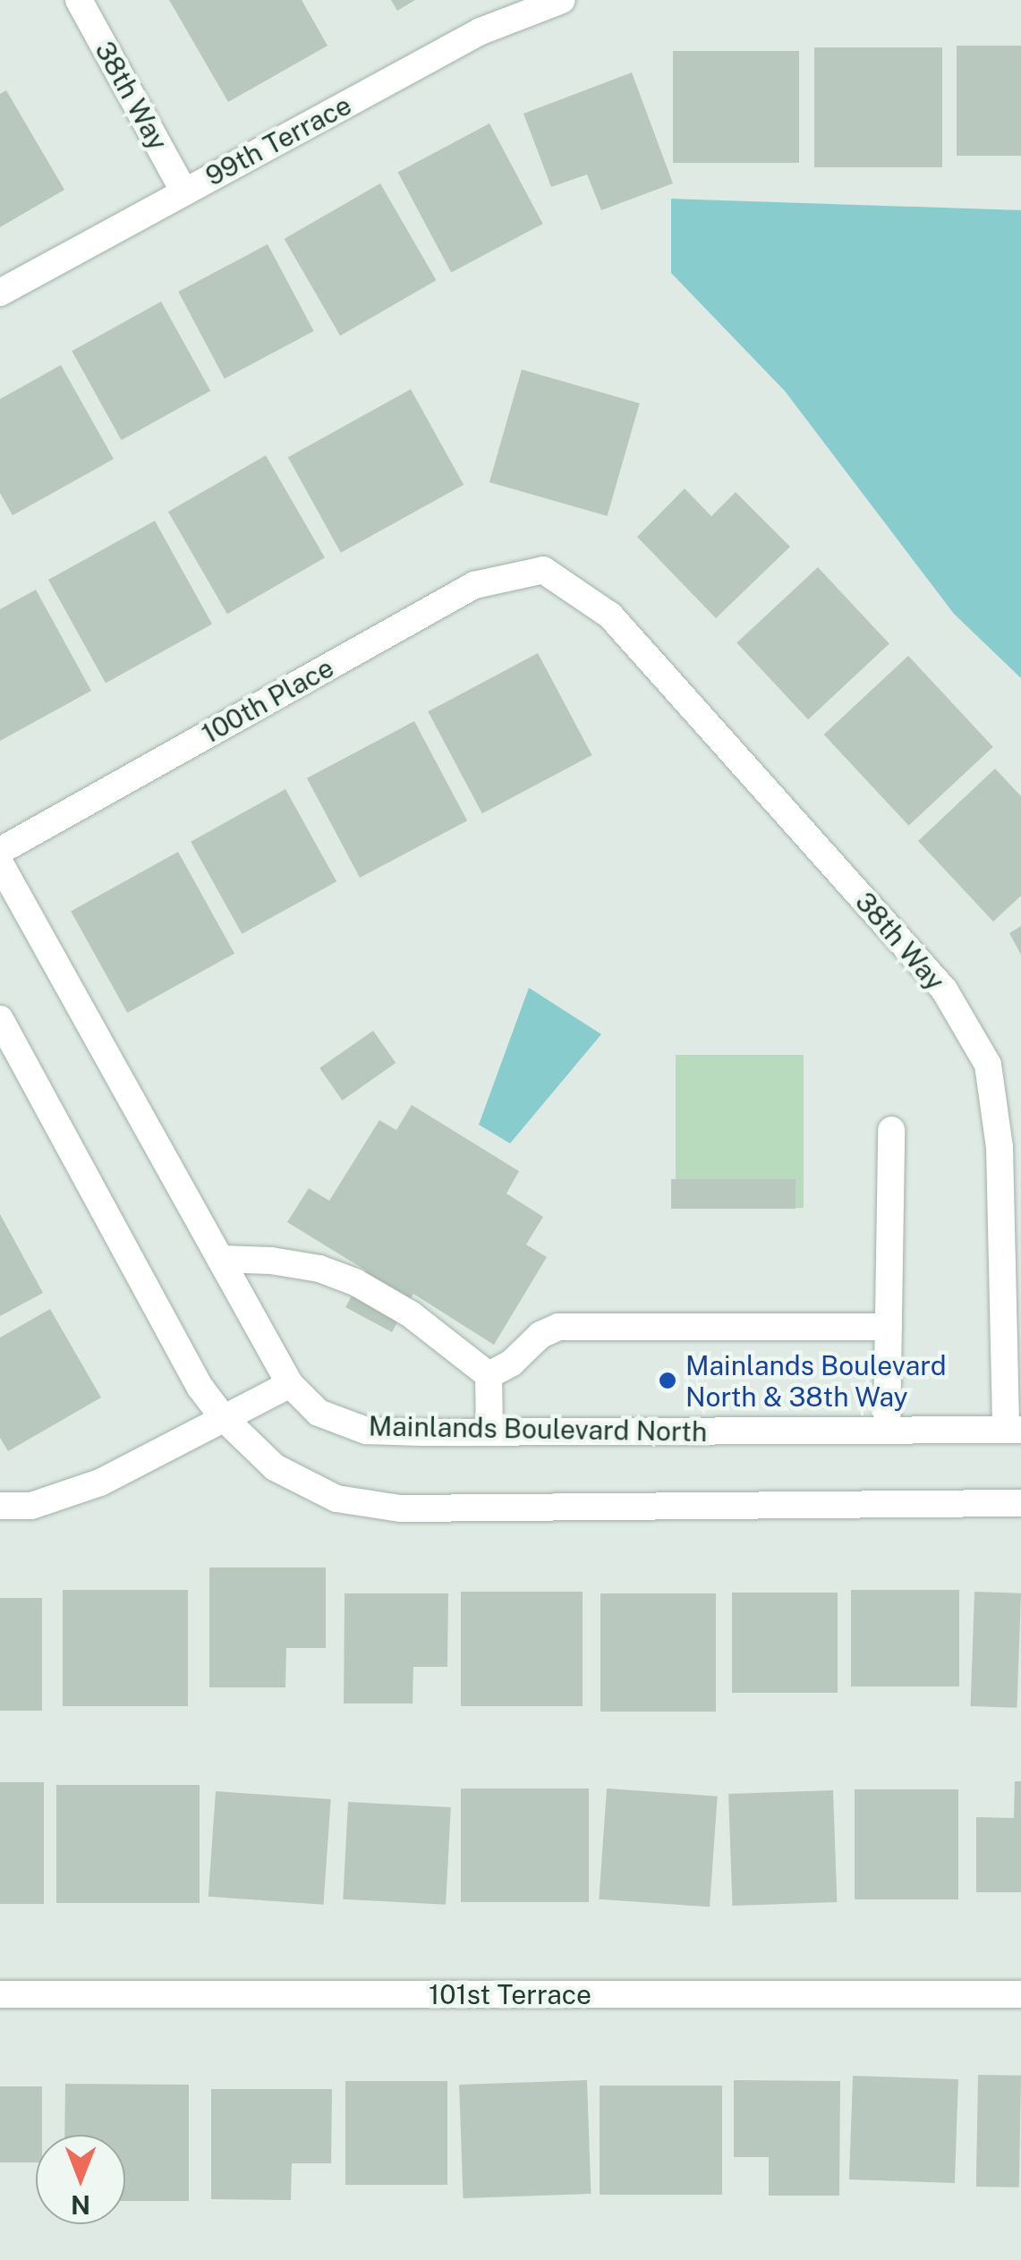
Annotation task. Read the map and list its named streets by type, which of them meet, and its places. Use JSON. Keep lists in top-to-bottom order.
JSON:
{
  "streets": {
    "street": [
      "38th Way",
      "99th Terrace",
      "100th Place",
      "Mainlands Boulevard North",
      "101st Terrace"
    ]
  },
  "crossings": [
    ["38th Way", "99th Terrace"],
    ["38th Way", "100th Place"],
    ["38th Way", "Mainlands Boulevard North"]
  ],
  "places": ["Mainlands Boulevard North & 38th Way"],
  "north": "bottom"
}
